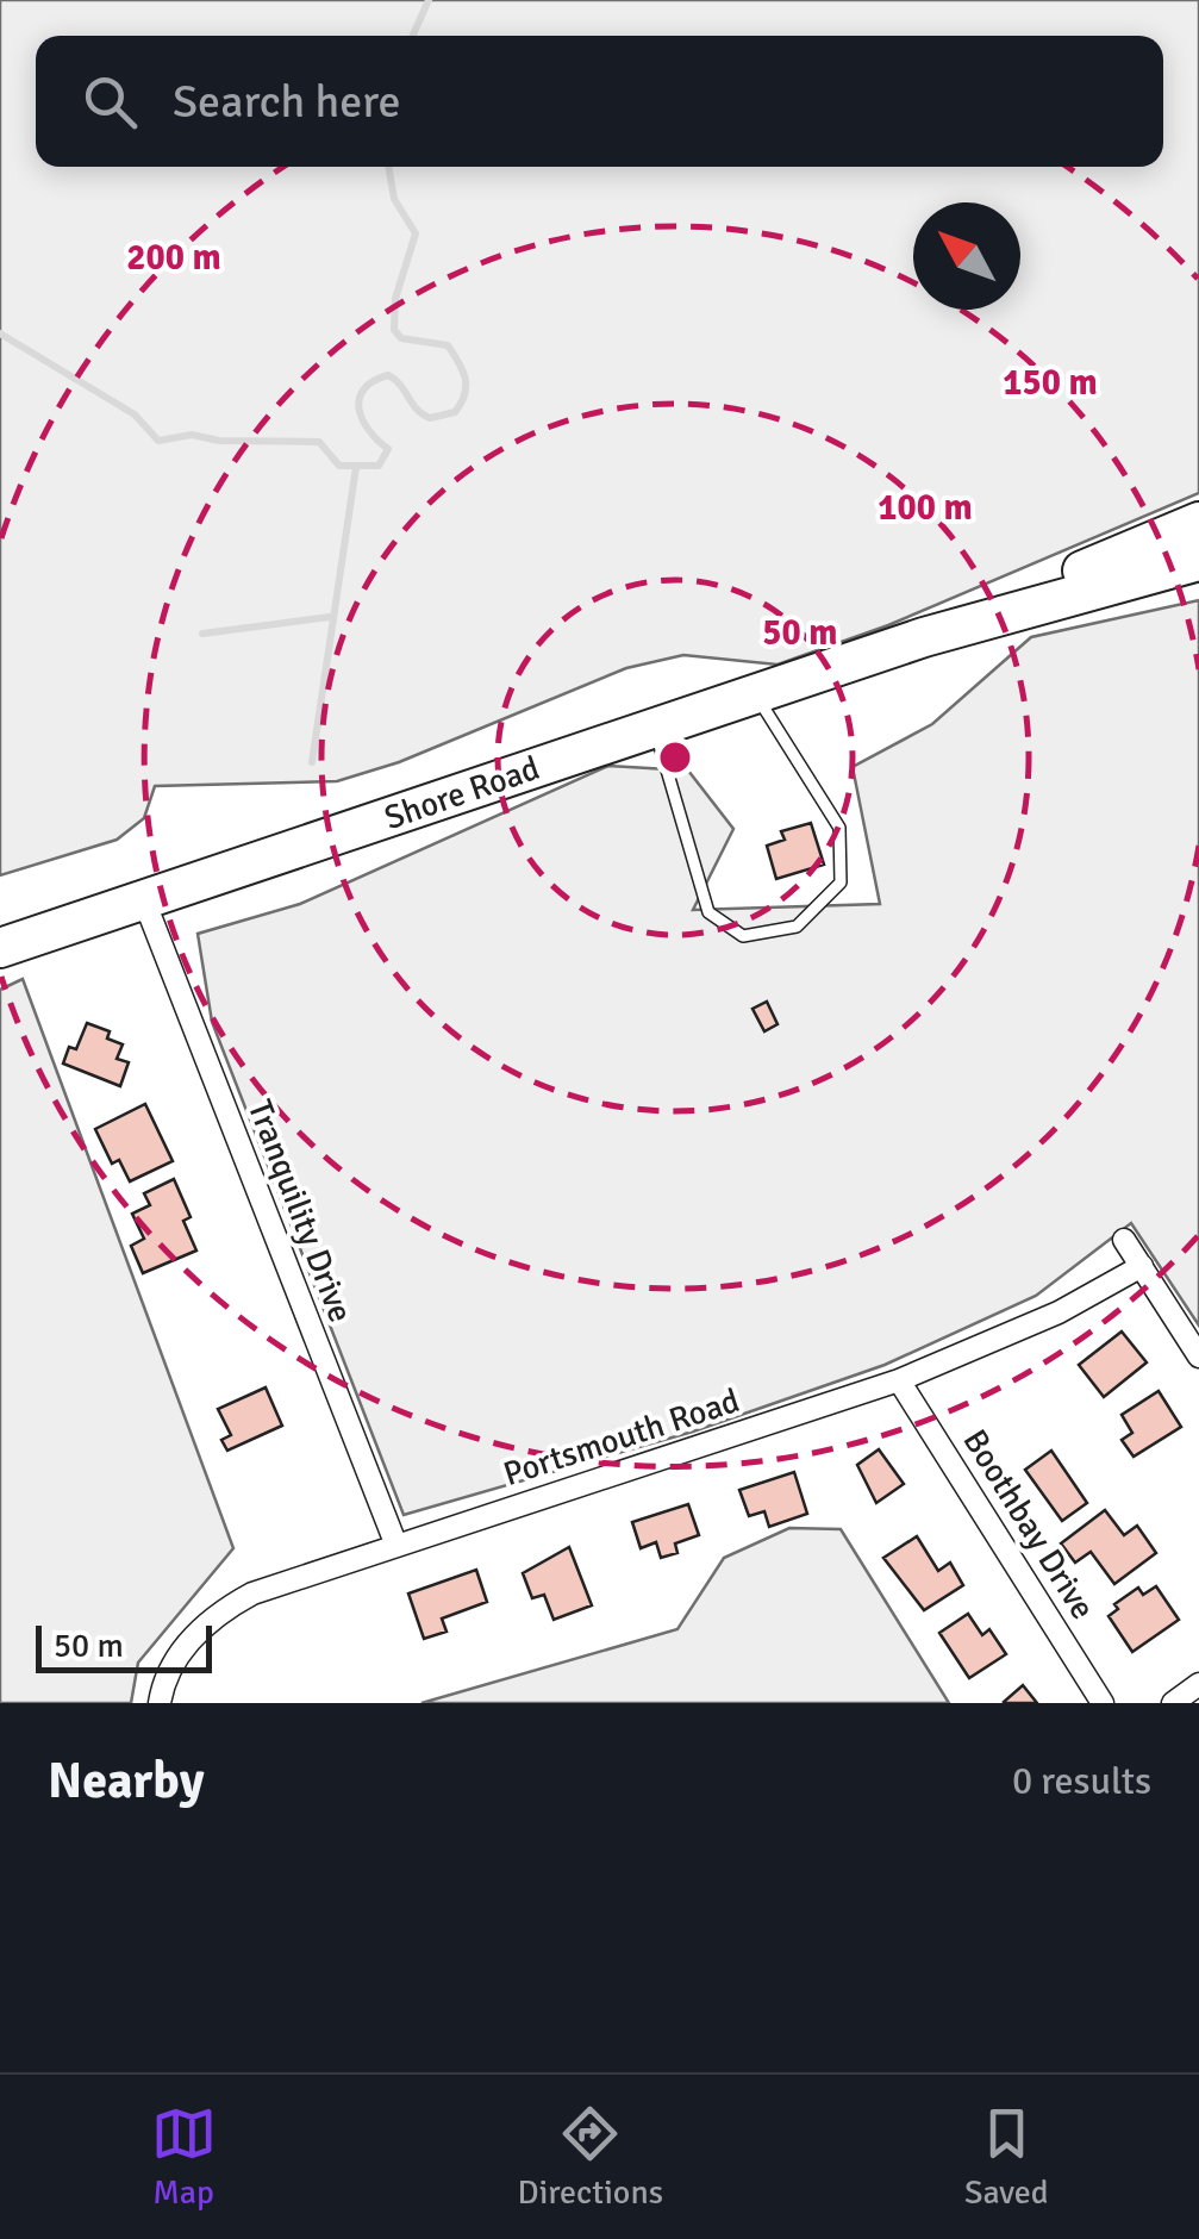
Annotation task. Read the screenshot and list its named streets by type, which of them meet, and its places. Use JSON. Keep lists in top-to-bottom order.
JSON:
{
  "streets": {
    "highway": ["Shore Road"],
    "street": ["Tranquility Drive", "Portsmouth Road", "Boothbay Drive"]
  },
  "crossings": [
    ["Shore Road", "Tranquility Drive"],
    ["Tranquility Drive", "Portsmouth Road"],
    ["Portsmouth Road", "Boothbay Drive"]
  ],
  "scale_bar": "50 m",
  "north": "top left",
  "page": {
    "search": "Search here",
    "scale": "50 m",
    "heading": ["Nearby", "0 results"],
    "nav": ["Map", "Directions", "Saved"]
  },
  "rings": [
    "200 m",
    "150 m",
    "100 m",
    "50 m"
  ]
}
